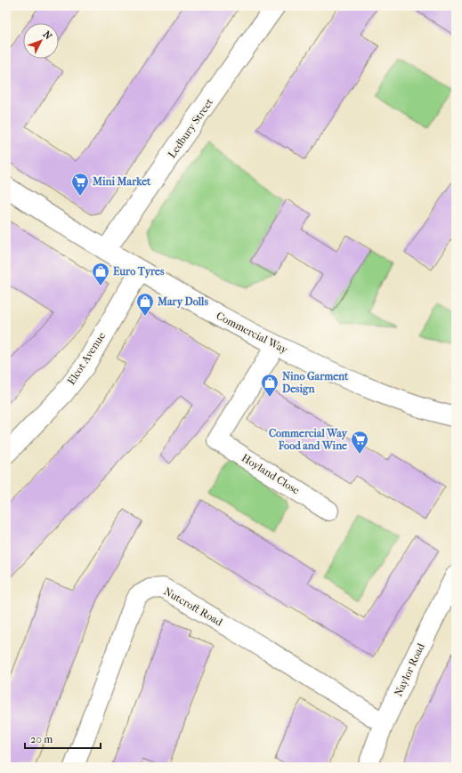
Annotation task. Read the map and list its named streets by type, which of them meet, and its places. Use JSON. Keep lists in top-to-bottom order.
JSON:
{
  "streets": {
    "street": [
      "Ledbury Street",
      "Commercial Way",
      "Elcot Avenue",
      "Hoyland Close",
      "Nutcroft Road",
      "Naylor Road"
    ]
  },
  "crossings": [
    ["Ledbury Street", "Commercial Way"],
    ["Commercial Way", "Elcot Avenue"],
    ["Commercial Way", "Hoyland Close"],
    ["Nutcroft Road", "Naylor Road"]
  ],
  "places": {
    "supermarket": ["Mini Market", "Commercial Way Food and Wine"],
    "shop": ["Euro Tyres", "Mary Dolls", "Nino Garment Design"]
  },
  "scale_bar": "20 m",
  "north": "top right"
}
